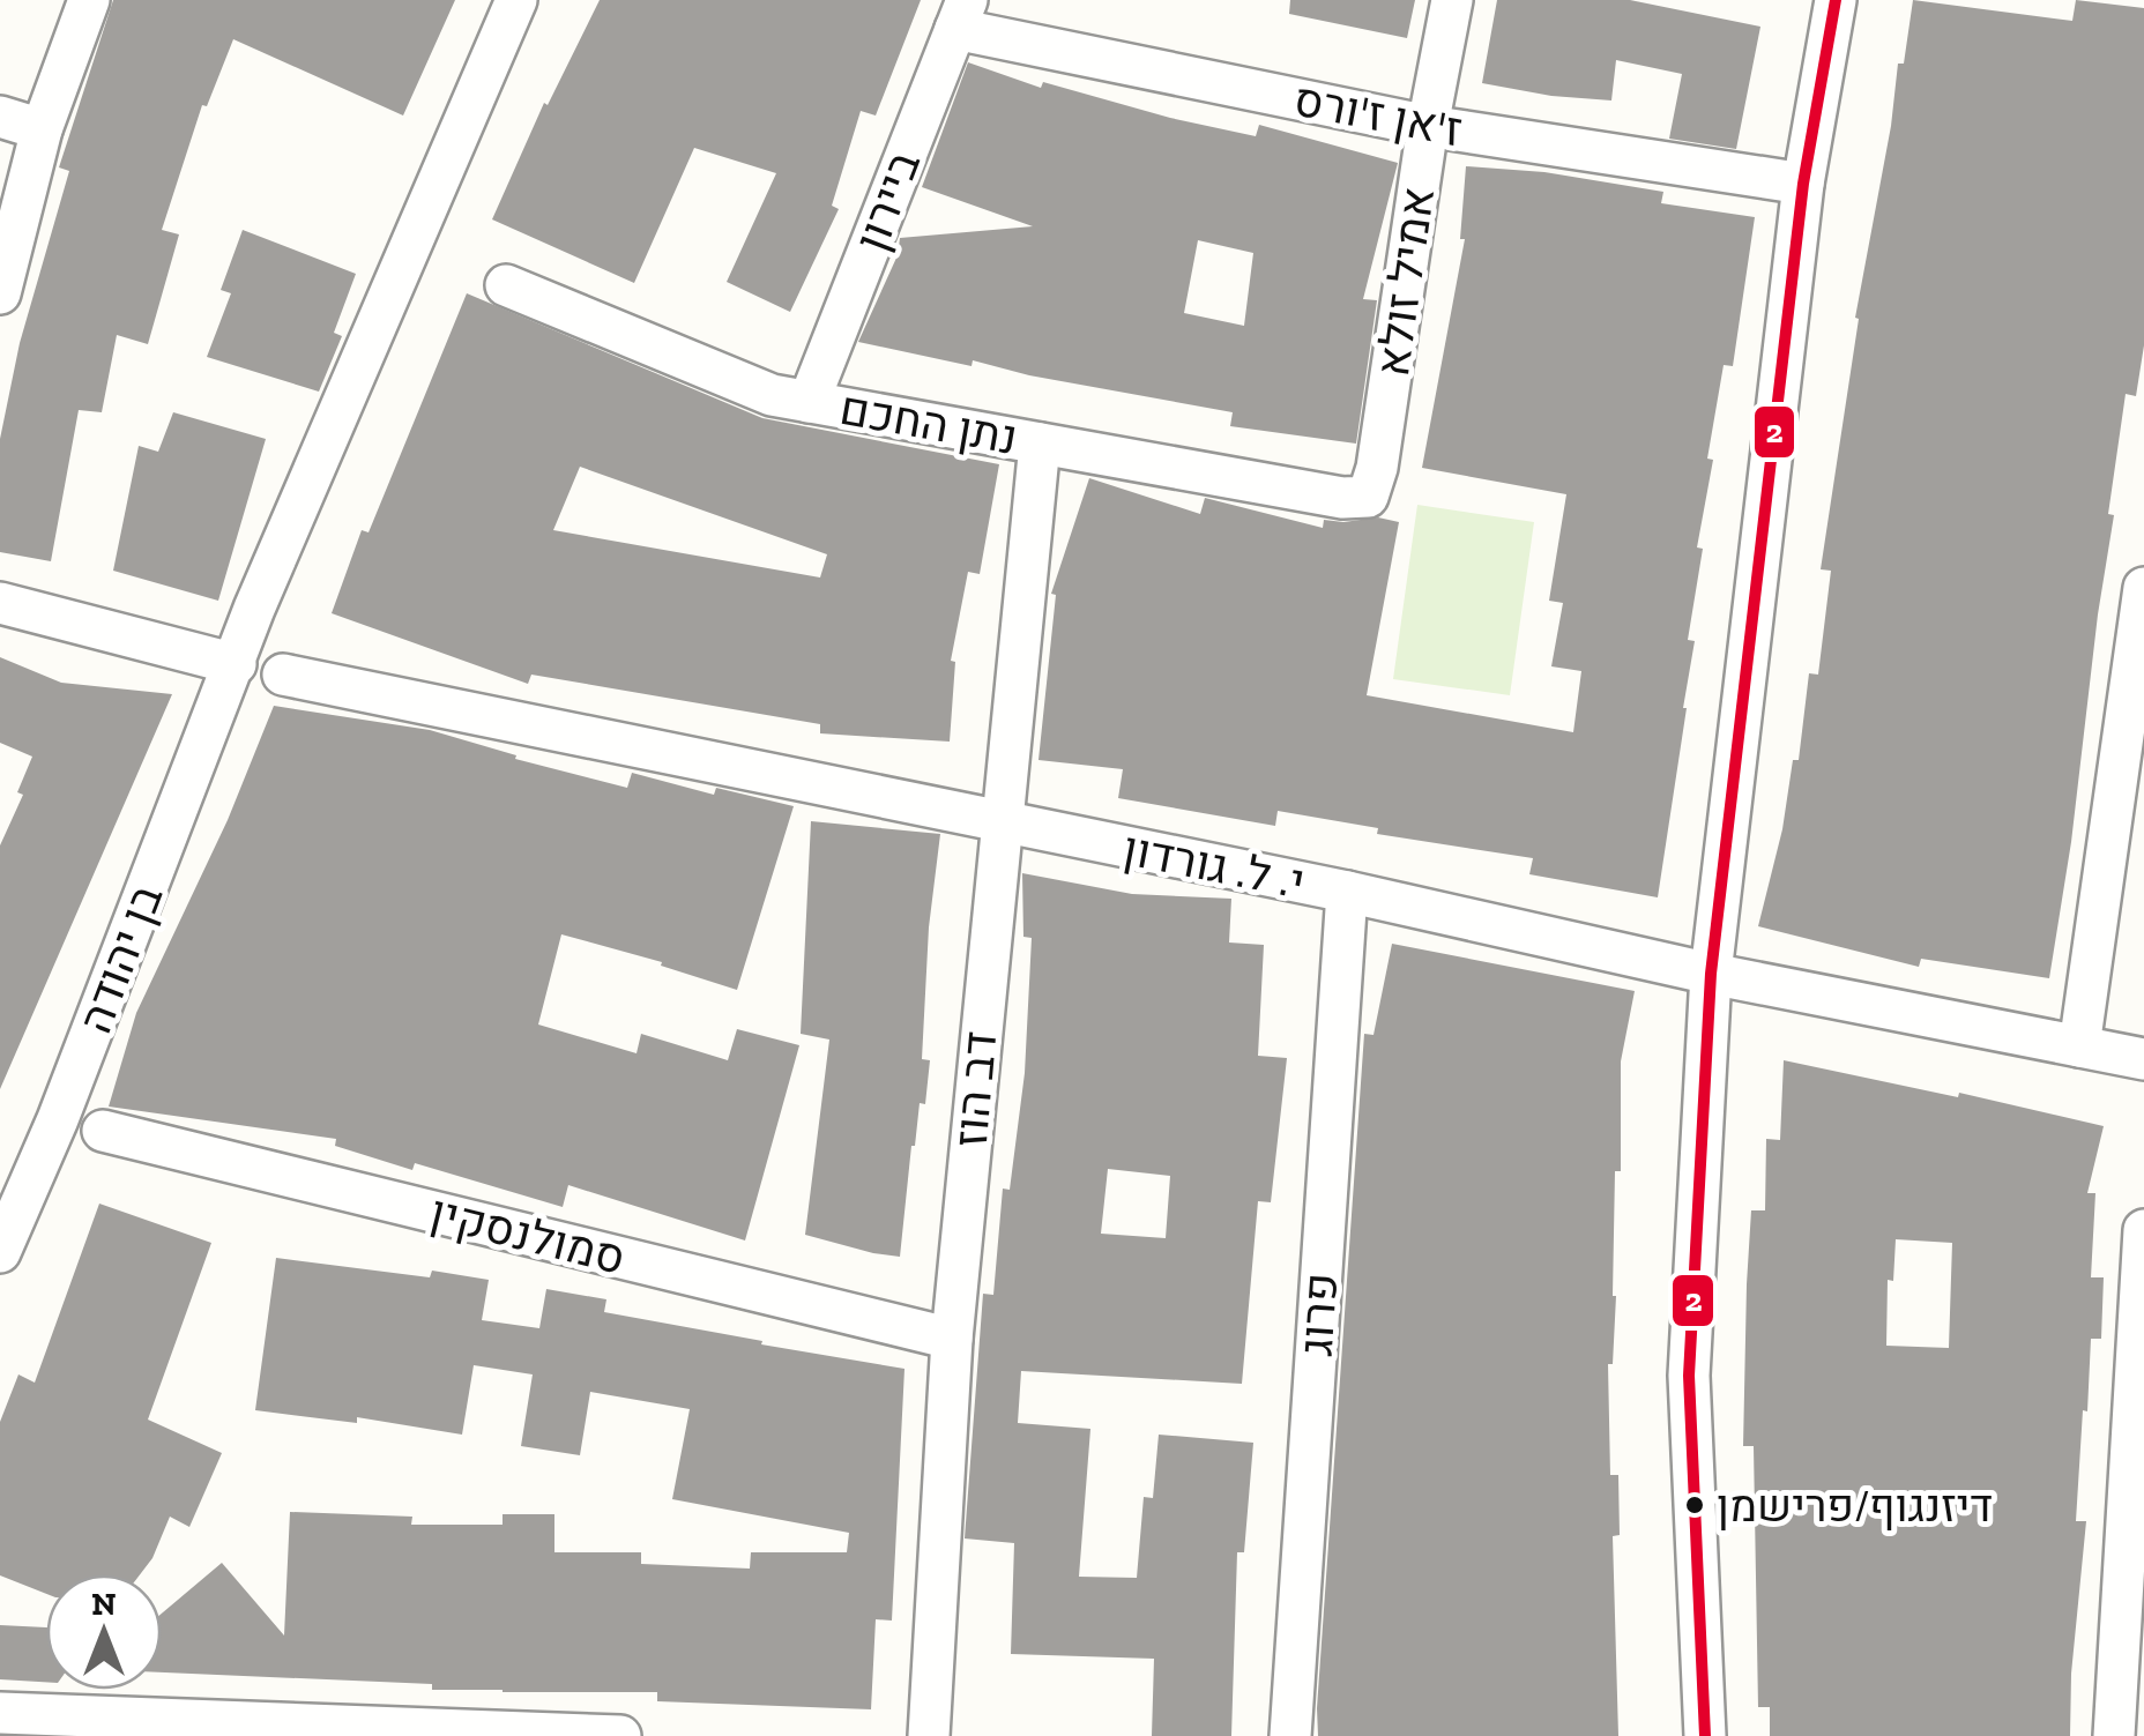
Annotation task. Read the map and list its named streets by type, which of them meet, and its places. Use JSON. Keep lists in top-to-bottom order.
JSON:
{
  "streets": {
    "street": [
      "ז'אן ז'ורס",
      "ביירון",
      "אמיל זולא",
      "נתן החכם",
      "י. ל. גורדון",
      "בן יהודה",
      "דב הוז",
      "סמולנסקין",
      "פרוג"
    ]
  },
  "crossings": [
    ["ז'אן ז'ורס", "ביירון"],
    ["ז'אן ז'ורס", "אמיל זולא"],
    ["ביירון", "נתן החכם"],
    ["אמיל זולא", "נתן החכם"],
    ["נתן החכם", "דב הוז"],
    ["י. ל. גורדון", "דב הוז"],
    ["י. ל. גורדון", "פרוג"],
    ["דב הוז", "סמולנסקין"]
  ],
  "places": ["דיזנגוף/פרישמן"],
  "lines": ["transit line 2"],
  "north": "top"
}
